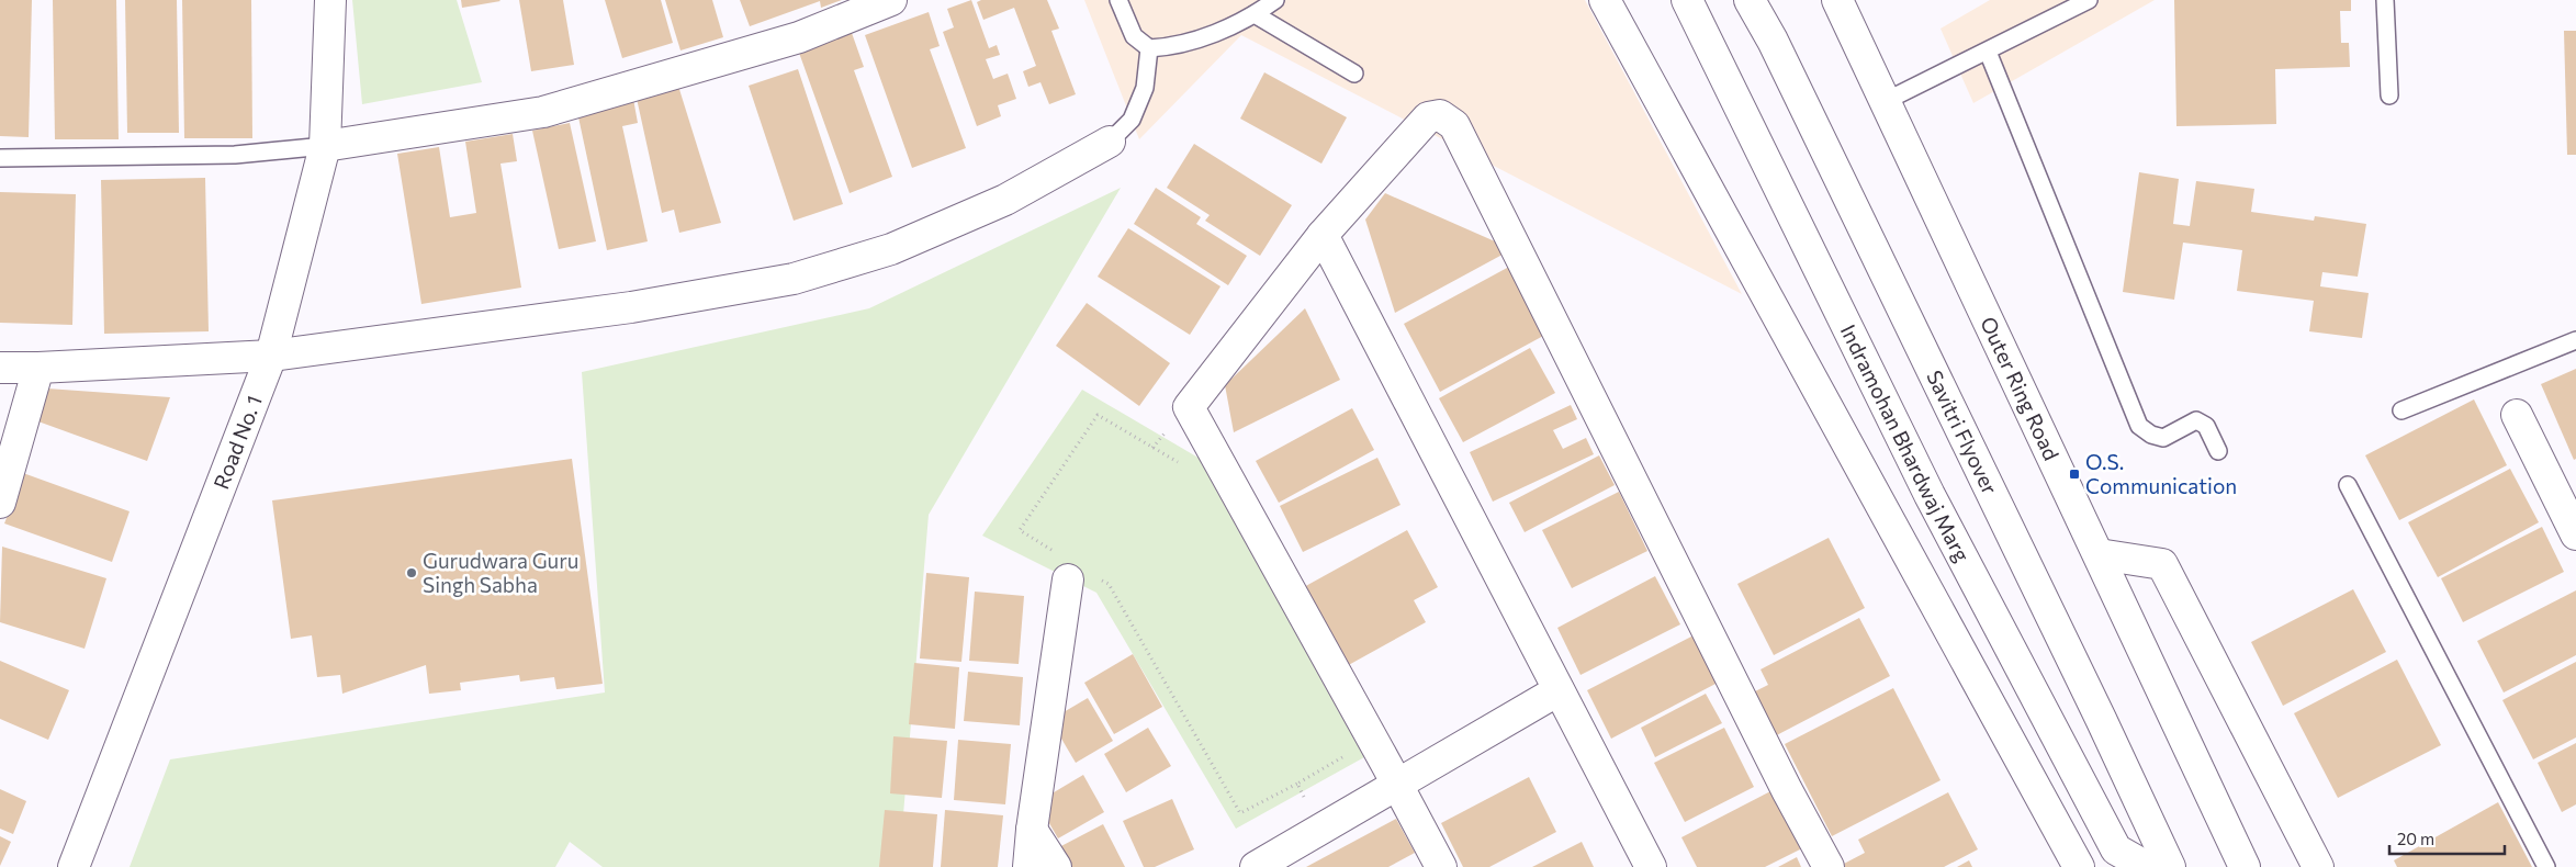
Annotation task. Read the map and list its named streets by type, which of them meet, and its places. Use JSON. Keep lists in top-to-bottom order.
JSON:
{
  "streets": {
    "street": [
      "Outer Ring Road",
      "Savitri Flyover",
      "Road No. 1",
      "Indramohan Bhardwaj Marg"
    ]
  },
  "places": {
    "transit": ["O.S. Communication"],
    "other": ["Gurudwara Guru Singh Sabha"]
  },
  "scale_bar": "20 m"
}
